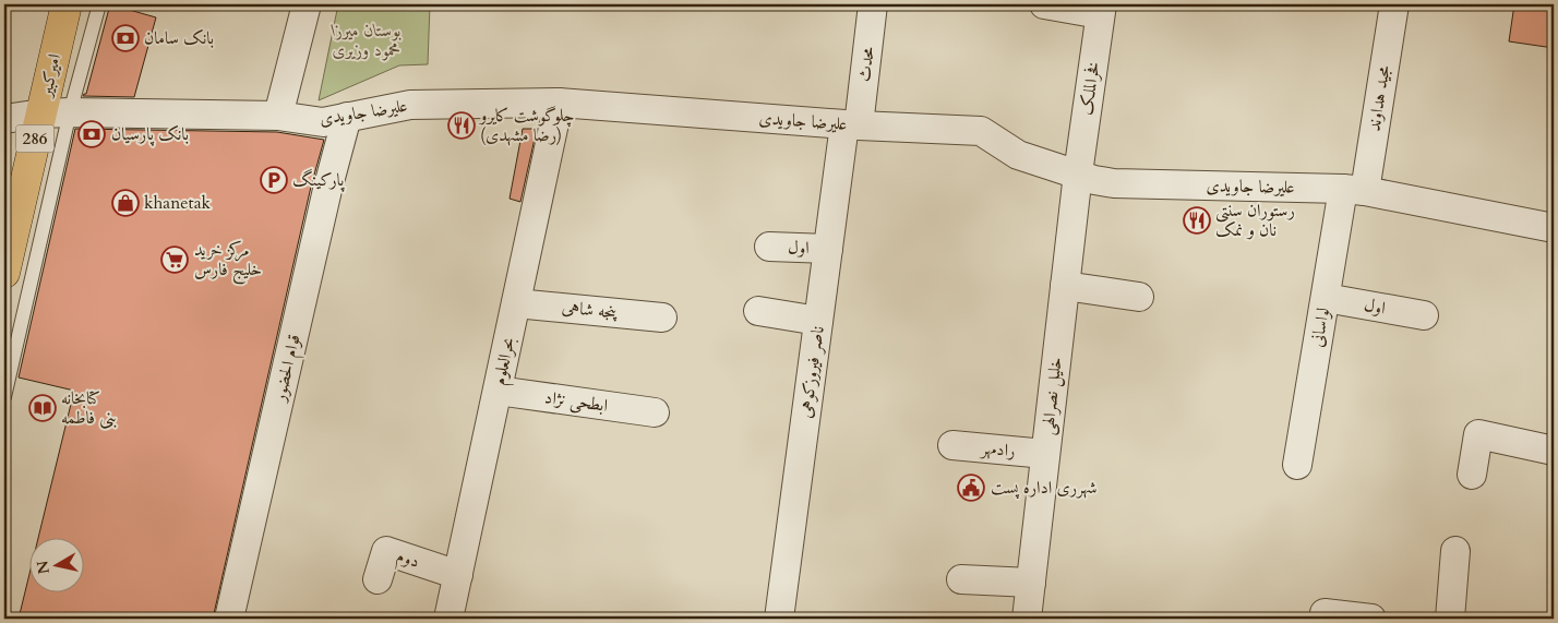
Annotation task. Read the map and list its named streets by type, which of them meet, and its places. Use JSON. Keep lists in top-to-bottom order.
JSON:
{
  "streets": {
    "main road": ["امیرکبیر", "286"],
    "street": [
      "محدث",
      "فخرالملک",
      "مجید هداوند",
      "علیرضا جاویدی",
      "اول",
      "پنجه شاهی",
      "لواسانی",
      "بحرالعلوم",
      "قوام الحضور",
      "ناصر فیروزکوهی",
      "خلیل نصرالهی",
      "ابطحی نژاد",
      "رادمهر",
      "دوم"
    ]
  },
  "crossings": [
    ["محدث", "علیرضا جاویدی"],
    ["محدث", "ناصر فیروزکوهی"],
    ["امیرکبیر", "علیرضا جاویدی"],
    ["فخرالملک", "علیرضا جاویدی"],
    ["فخرالملک", "خلیل نصرالهی"],
    ["مجید هداوند", "علیرضا جاویدی"],
    ["مجید هداوند", "لواسانی"],
    ["علیرضا جاویدی", "لواسانی"],
    ["علیرضا جاویدی", "بحرالعلوم"],
    ["علیرضا جاویدی", "قوام الحضور"],
    ["علیرضا جاویدی", "ناصر فیروزکوهی"],
    ["علیرضا جاویدی", "خلیل نصرالهی"],
    ["اول", "لواسانی"],
    ["اول", "ناصر فیروزکوهی"],
    ["پنجه شاهی", "بحرالعلوم"],
    ["بحرالعلوم", "ابطحی نژاد"],
    ["بحرالعلوم", "دوم"],
    ["خلیل نصرالهی", "رادمهر"]
  ],
  "parks": ["بوستان میرزا محمود وزیری"],
  "places": {
    "bank": ["بانک سامان", "بانک پارسیان"],
    "restaurant": ["چلوگوشت کایرو (رضا مشهدی)", "رستوران سنتی نان و نمک"],
    "parking": ["پارکینگ"],
    "shop": ["khanetak"],
    "supermarket": ["مرکز خرید خلیج فارس"],
    "library": ["کتابخانه بنی فاطمه"],
    "public building": ["شهرری اداره پست"]
  },
  "north": "left"
}
